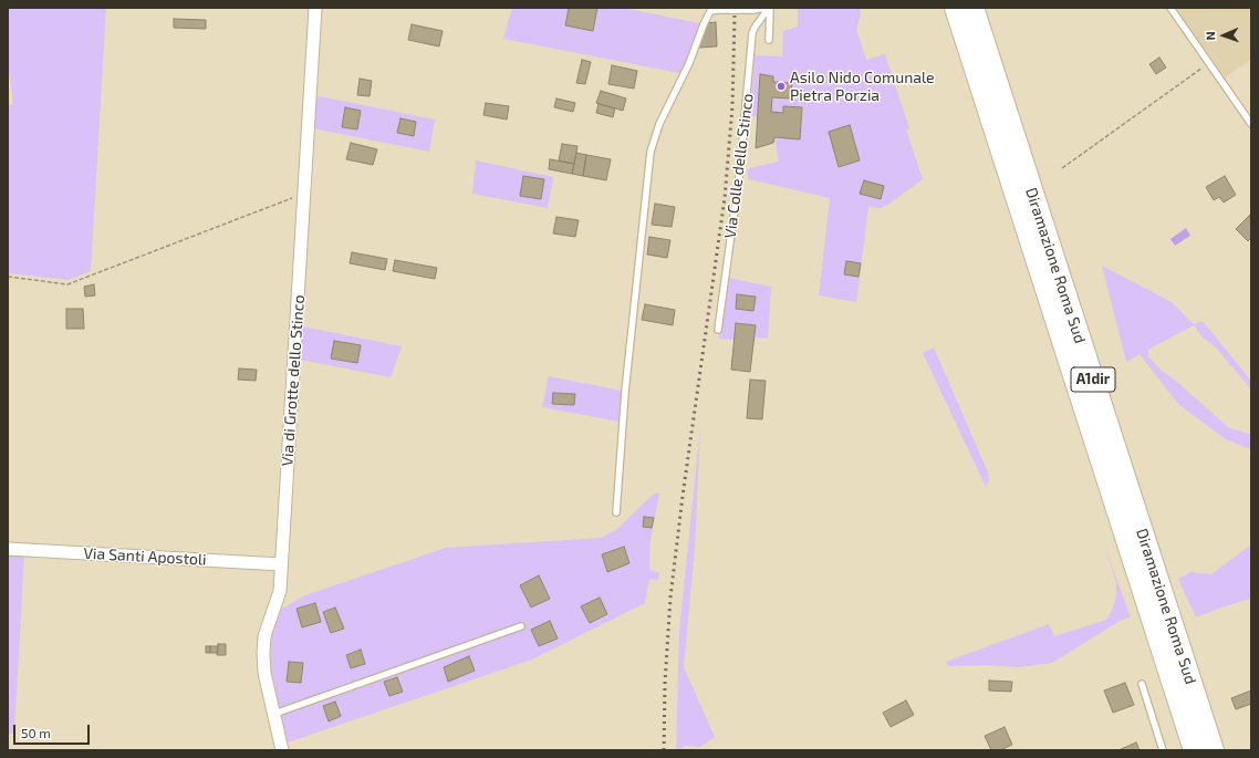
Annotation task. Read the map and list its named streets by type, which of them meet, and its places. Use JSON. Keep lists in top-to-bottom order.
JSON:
{
  "streets": {
    "highway": ["Diramazione Roma Sud", "A1dir"],
    "street": ["Via di Grotte dello Stinco", "Via Santi Apostoli"],
    "lane": ["Via Colle dello Stinco"]
  },
  "crossings": [
    ["Via di Grotte dello Stinco", "Via Santi Apostoli"]
  ],
  "places": ["Asilo Nido Comunale Pietra Porzia"],
  "scale_bar": "50 m",
  "north": "left"
}
